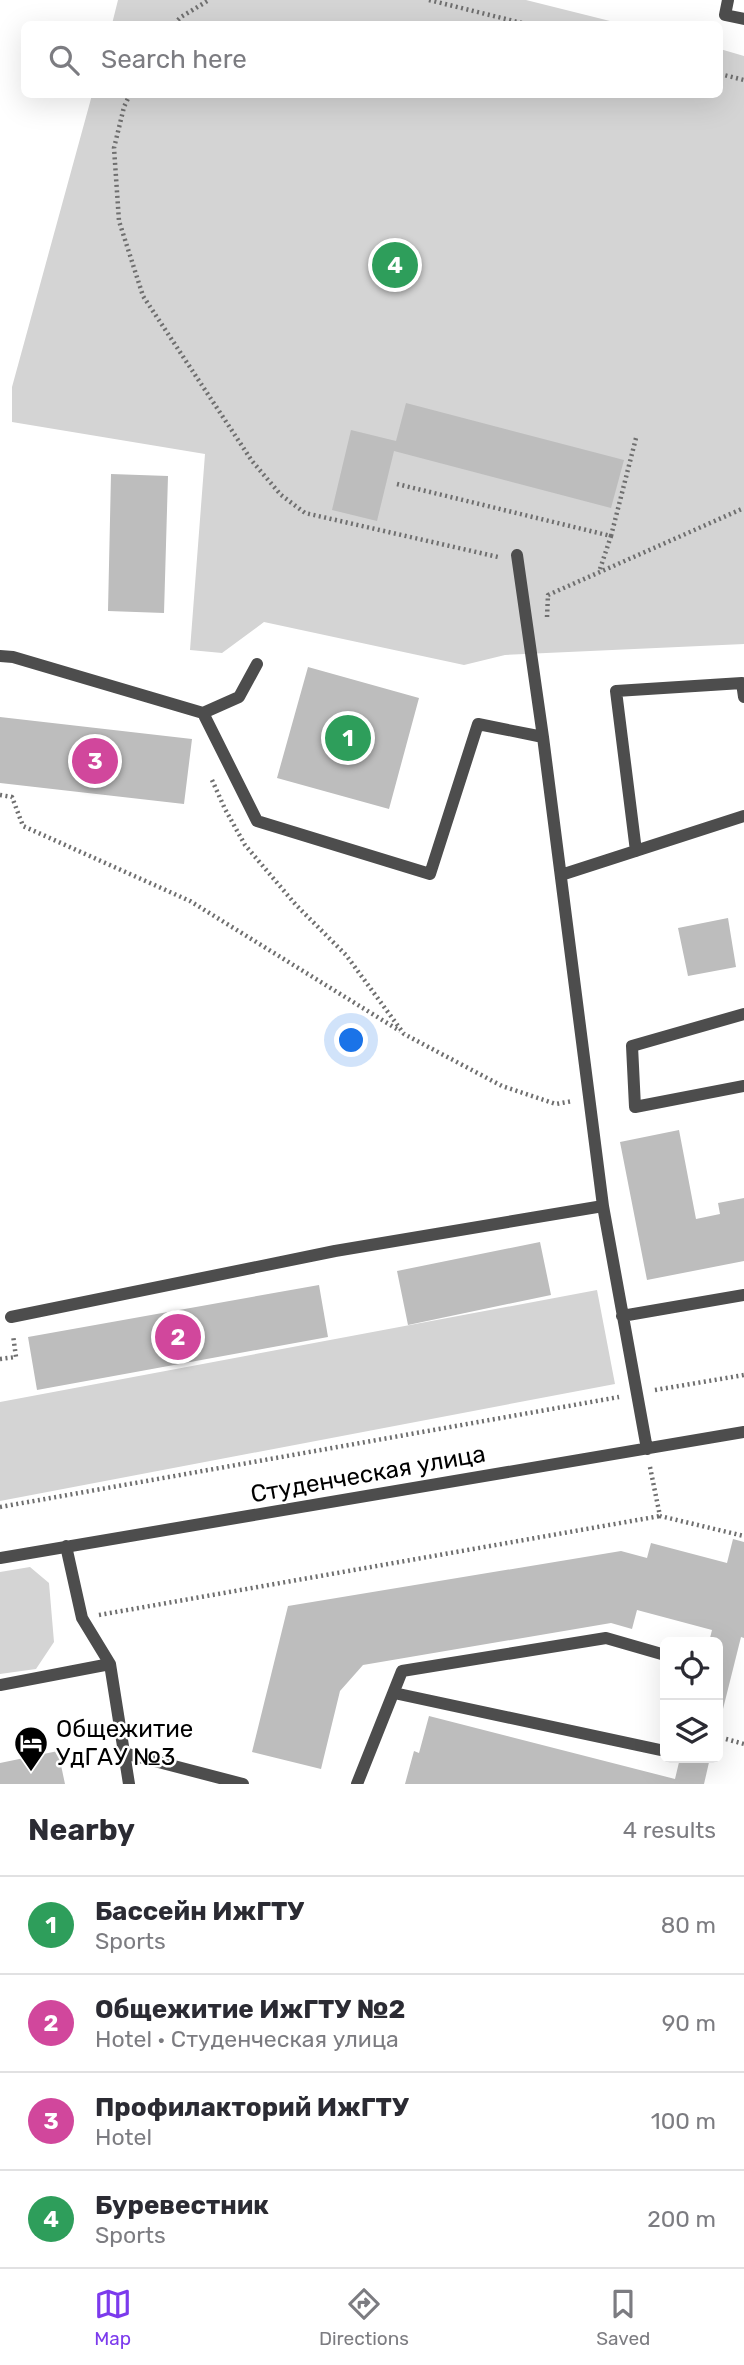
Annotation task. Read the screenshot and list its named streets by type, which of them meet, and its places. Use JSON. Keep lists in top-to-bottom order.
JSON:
{
  "streets": {
    "street": ["Студенческая улица"]
  },
  "places": {
    "hotel": ["Общежитие УдГАУ №3"]
  },
  "page": {
    "search": "Search here",
    "pins": [
      "4",
      "1",
      "3",
      "2"
    ],
    "heading": ["Nearby", "4 results"],
    "list": [
      {
        "mark": "1",
        "name": "Бассейн ИжГТУ",
        "note": "Sports",
        "value": "80 m"
      },
      {
        "mark": "2",
        "name": "Общежитие ИжГТУ №2",
        "note": "Hotel · Студенческая улица",
        "value": "90 m"
      },
      {
        "mark": "3",
        "name": "Профилакторий ИжГТУ",
        "note": "Hotel",
        "value": "100 m"
      },
      {
        "mark": "4",
        "name": "Буревестник",
        "note": "Sports",
        "value": "200 m"
      }
    ],
    "nav": ["Map", "Directions", "Saved"]
  }
}
